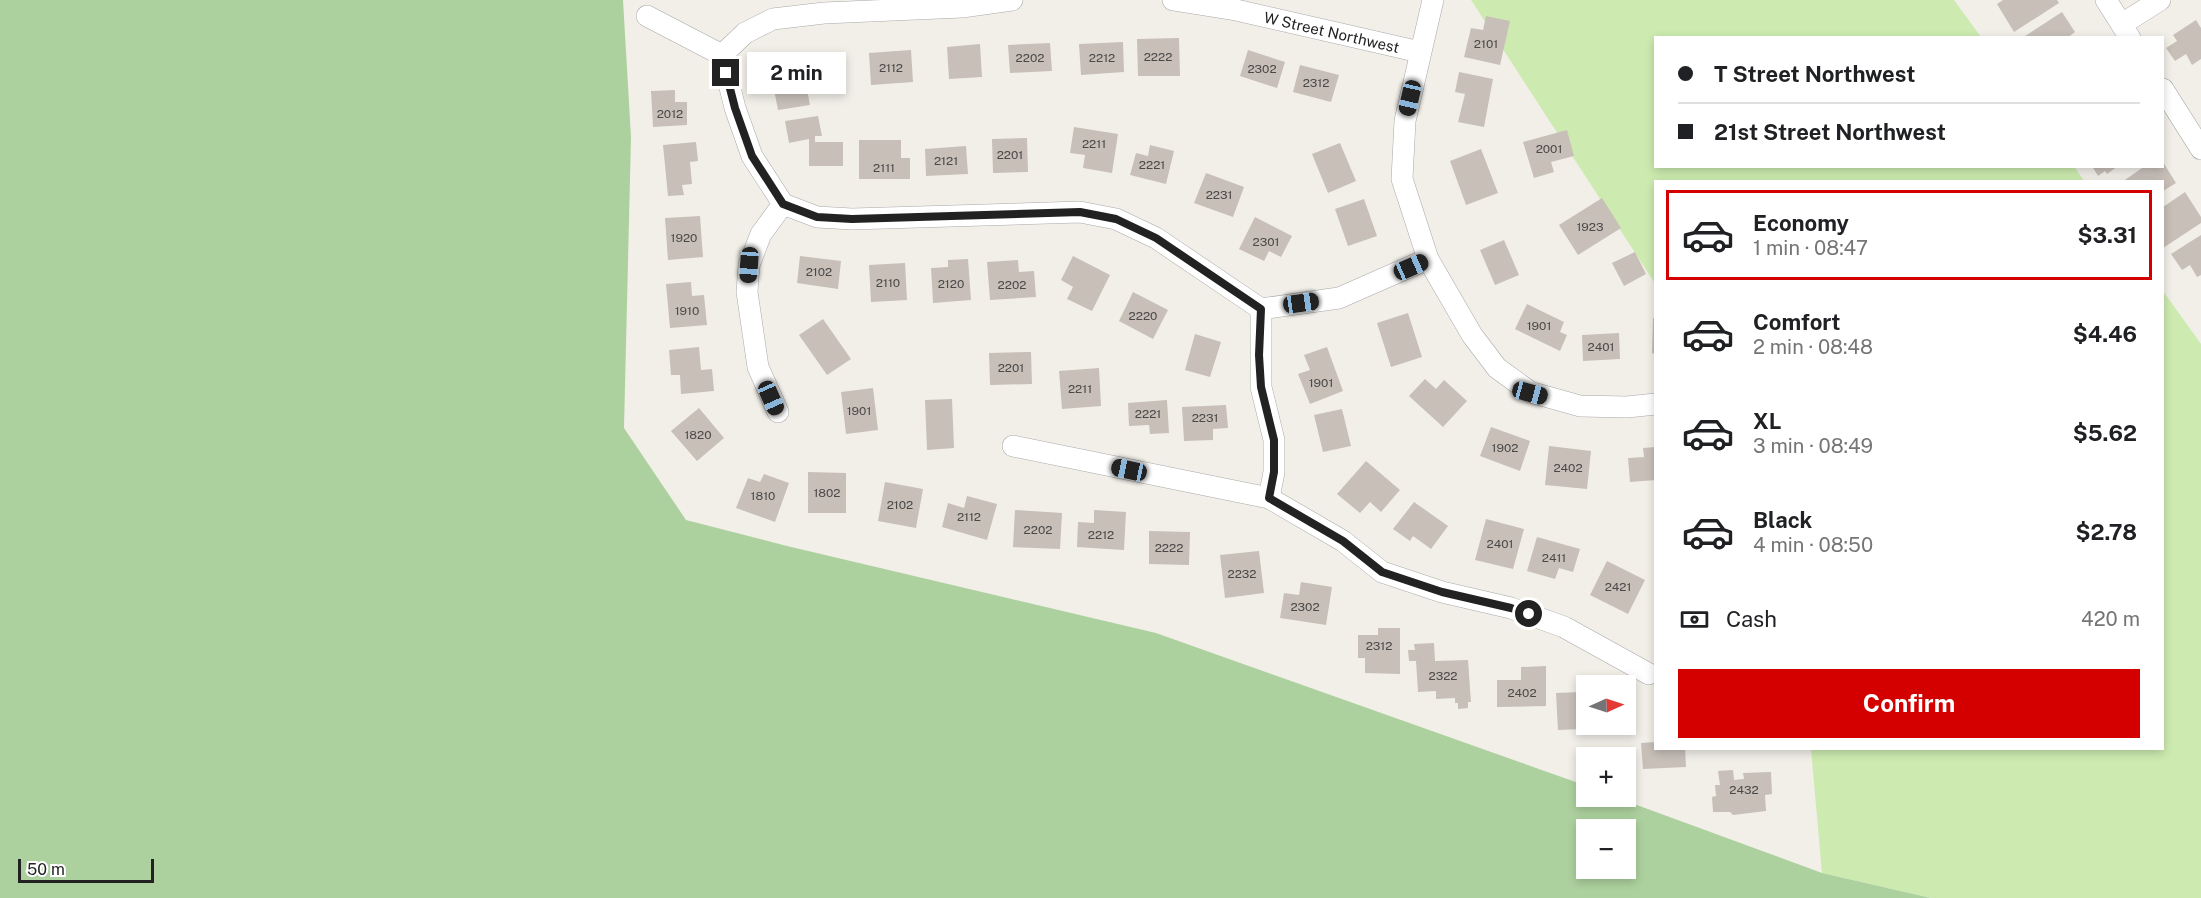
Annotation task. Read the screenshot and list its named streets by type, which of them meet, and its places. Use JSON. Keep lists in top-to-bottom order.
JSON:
{
  "streets": {
    "street": ["W Street Northwest"]
  },
  "house_numbers": [
    "2101",
    "2222",
    "2202",
    "2212",
    "2112",
    "2302",
    "2312",
    "2012",
    "2211",
    "2001",
    "2201",
    "2121",
    "2221",
    "2111",
    "2231",
    "1923",
    "1920",
    "2301",
    "2102",
    "2110",
    "2120",
    "2202",
    "1910",
    "2220",
    "1901",
    "2401",
    "2201",
    "1901",
    "2211",
    "1901",
    "2221",
    "2231",
    "1820",
    "1902",
    "2402",
    "1802",
    "1810",
    "2102",
    "2112",
    "2202",
    "2212",
    "2401",
    "2222",
    "2411",
    "2232",
    "2421",
    "2302",
    "2312",
    "2322",
    "2402",
    "2432"
  ],
  "scale_bar": "50 m",
  "north": "right",
  "page": {
    "banner": ["T Street Northwest", "21st Street Northwest"],
    "bubble": "2 min",
    "list": [
      {
        "name": "Economy",
        "note": "1 min · 08:47",
        "value": "$3.31"
      },
      {
        "name": "Comfort",
        "note": "2 min · 08:48",
        "value": "$4.46"
      },
      {
        "name": "XL",
        "note": "3 min · 08:49",
        "value": "$5.62"
      },
      {
        "name": "Black",
        "note": "4 min · 08:50",
        "value": "$2.78"
      }
    ],
    "pay": ["Cash", "420 m"],
    "buttons": "Confirm",
    "map_buttons": ["+", "−"],
    "scale": "50 m"
  }
}
